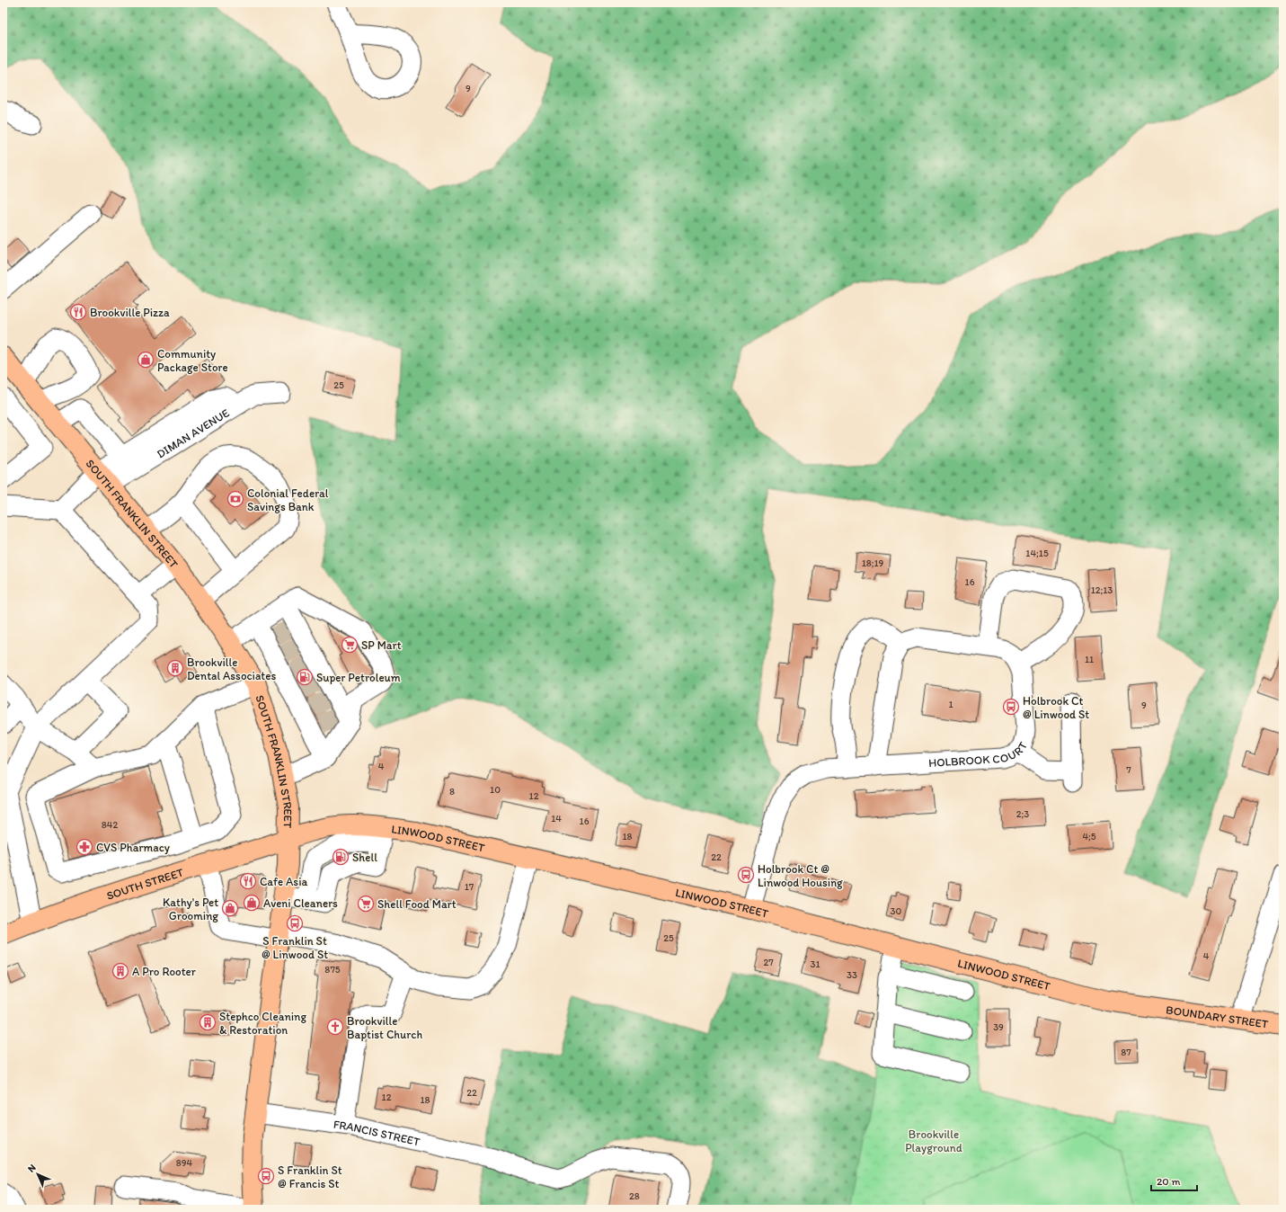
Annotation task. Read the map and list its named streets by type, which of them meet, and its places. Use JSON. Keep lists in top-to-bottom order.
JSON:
{
  "streets": {
    "main road": [
      "SOUTH FRANKLIN STREET",
      "LINWOOD STREET",
      "SOUTH STREET",
      "BOUNDARY STREET"
    ],
    "street": ["DIMAN AVENUE", "HOLBROOK COURT", "FRANCIS STREET"]
  },
  "crossings": [
    ["DIMAN AVENUE", "SOUTH FRANKLIN STREET"],
    ["SOUTH FRANKLIN STREET", "LINWOOD STREET"],
    ["SOUTH FRANKLIN STREET", "SOUTH STREET"],
    ["SOUTH FRANKLIN STREET", "FRANCIS STREET"],
    ["HOLBROOK COURT", "LINWOOD STREET"],
    ["LINWOOD STREET", "SOUTH STREET"],
    ["LINWOOD STREET", "BOUNDARY STREET"]
  ],
  "parks": ["Brookville Playground"],
  "places": {
    "restaurant": ["Brookville Pizza", "Cafe Asia"],
    "shop": ["Community Package Store", "Aveni Cleaners", "Kathy's Pet Grooming"],
    "bank": ["Colonial Federal Savings Bank"],
    "supermarket": ["SP Mart", "Shell Food Mart"],
    "building": ["Brookville Dental Associates", "A Pro Rooter", "Stephco Cleaning & Restoration"],
    "fuel station": ["Super Petroleum", "Shell"],
    "bus stop": [
      "Holbrook Ct @ Linwood St",
      "Holbrook Ct @ Linwood Housing",
      "S Franklin St @ Linwood St",
      "S Franklin St @ Francis St"
    ],
    "pharmacy": ["CVS Pharmacy"],
    "church": ["Brookville Baptist Church"]
  },
  "house_numbers": [
    "9",
    "25",
    "14;15",
    "18;19",
    "16",
    "12;13",
    "11",
    "1",
    "9",
    "4",
    "7",
    "10",
    "8",
    "12",
    "2;3",
    "14",
    "16",
    "842",
    "18",
    "4;5",
    "22",
    "17",
    "30",
    "25",
    "4",
    "27",
    "31",
    "875",
    "33",
    "39",
    "87",
    "22",
    "12",
    "18",
    "894",
    "28"
  ],
  "scale_bar": "20 m",
  "north": "top left"
}
